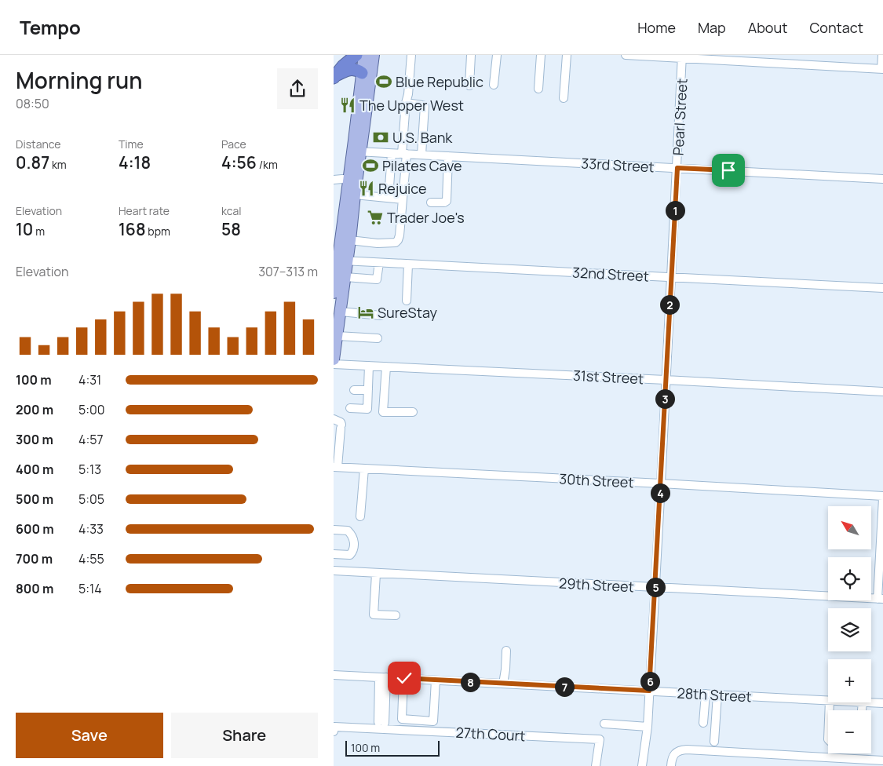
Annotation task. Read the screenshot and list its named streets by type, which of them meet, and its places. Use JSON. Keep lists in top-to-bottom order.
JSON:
{
  "streets": {
    "street": [
      "Pearl Street",
      "33rd Street",
      "32nd Street",
      "31st Street",
      "30th Street",
      "29th Street",
      "28th Street",
      "27th Court"
    ]
  },
  "crossings": [
    ["Pearl Street", "33rd Street"],
    ["Pearl Street", "32nd Street"],
    ["Pearl Street", "31st Street"],
    ["Pearl Street", "30th Street"],
    ["Pearl Street", "29th Street"],
    ["Pearl Street", "28th Street"]
  ],
  "places": {
    "sports": ["Blue Republic", "Pilates Cave"],
    "restaurant": ["The Upper West", "Rejuice"],
    "bank": ["U.S. Bank"],
    "supermarket": ["Trader Joe's"],
    "hotel": ["SureStay"]
  },
  "scale_bar": "100 m",
  "north": "top left",
  "page": {
    "header": "Tempo",
    "nav": [
      "Home",
      "Map",
      "About",
      "Contact"
    ],
    "heading": ["Morning run", "08:50"],
    "stats": [
      ["Distance", "0.87 km"],
      ["Time", "4:18"],
      ["Pace", "4:56 /km"],
      ["Elevation", "10 m"],
      ["Heart rate", "168 bpm"],
      ["kcal", "58"]
    ],
    "pins": [
      "1",
      "2",
      "3",
      "4",
      "5",
      "6",
      "8",
      "7"
    ],
    "chart": ["Elevation", "307–313 m"],
    "list": [
      {
        "name": "100 m",
        "note": "4:31"
      },
      {
        "name": "200 m",
        "note": "5:00"
      },
      {
        "name": "300 m",
        "note": "4:57"
      },
      {
        "name": "400 m",
        "note": "5:13"
      },
      {
        "name": "500 m",
        "note": "5:05"
      },
      {
        "name": "600 m",
        "note": "4:33"
      },
      {
        "name": "700 m",
        "note": "4:55"
      },
      {
        "name": "800 m",
        "note": "5:14"
      }
    ],
    "map_buttons": ["+", "−"],
    "buttons": ["Save", "Share"],
    "scale": "100 m"
  }
}
